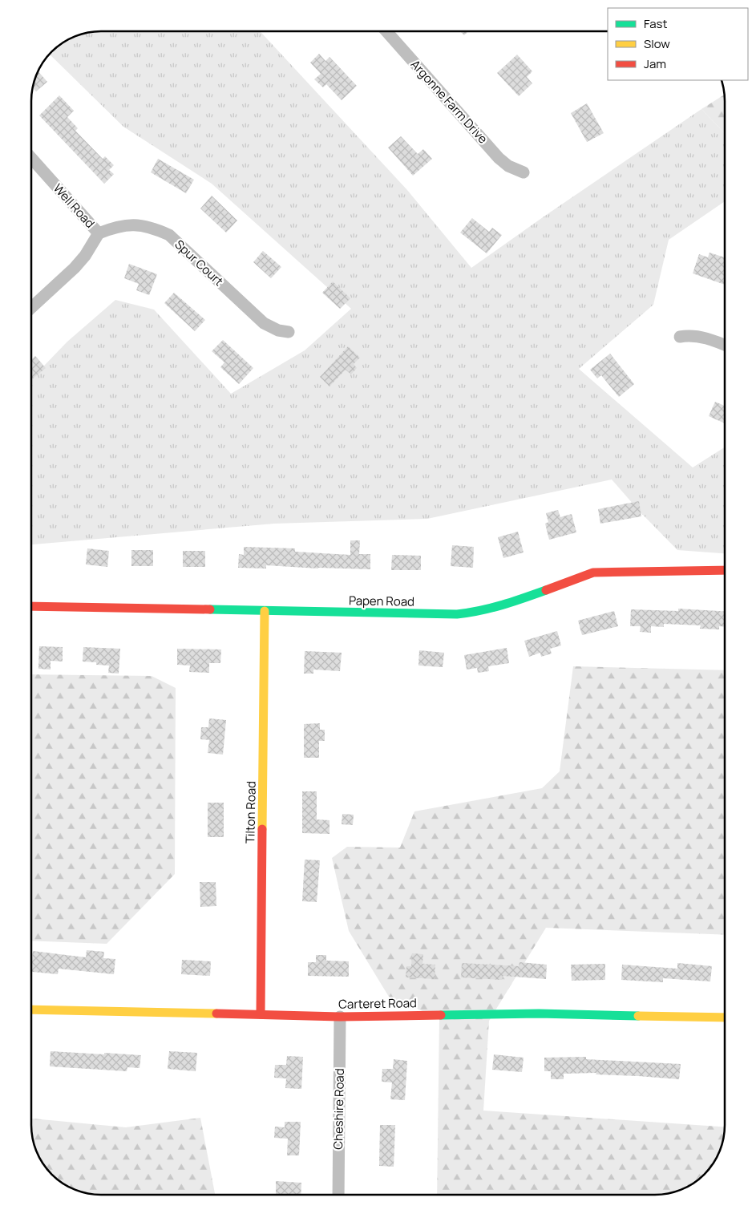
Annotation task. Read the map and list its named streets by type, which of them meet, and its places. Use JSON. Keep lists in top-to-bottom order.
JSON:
{
  "streets": {
    "street": [
      "Argonne Farm Drive",
      "Well Road",
      "Spur Court",
      "Papen Road",
      "Tilton Road",
      "Carteret Road",
      "Cheshire Road"
    ]
  },
  "crossings": [
    ["Well Road", "Spur Court"],
    ["Papen Road", "Tilton Road"],
    ["Tilton Road", "Carteret Road"],
    ["Carteret Road", "Cheshire Road"]
  ],
  "legend": ["Fast", "Slow", "Jam"]
}
